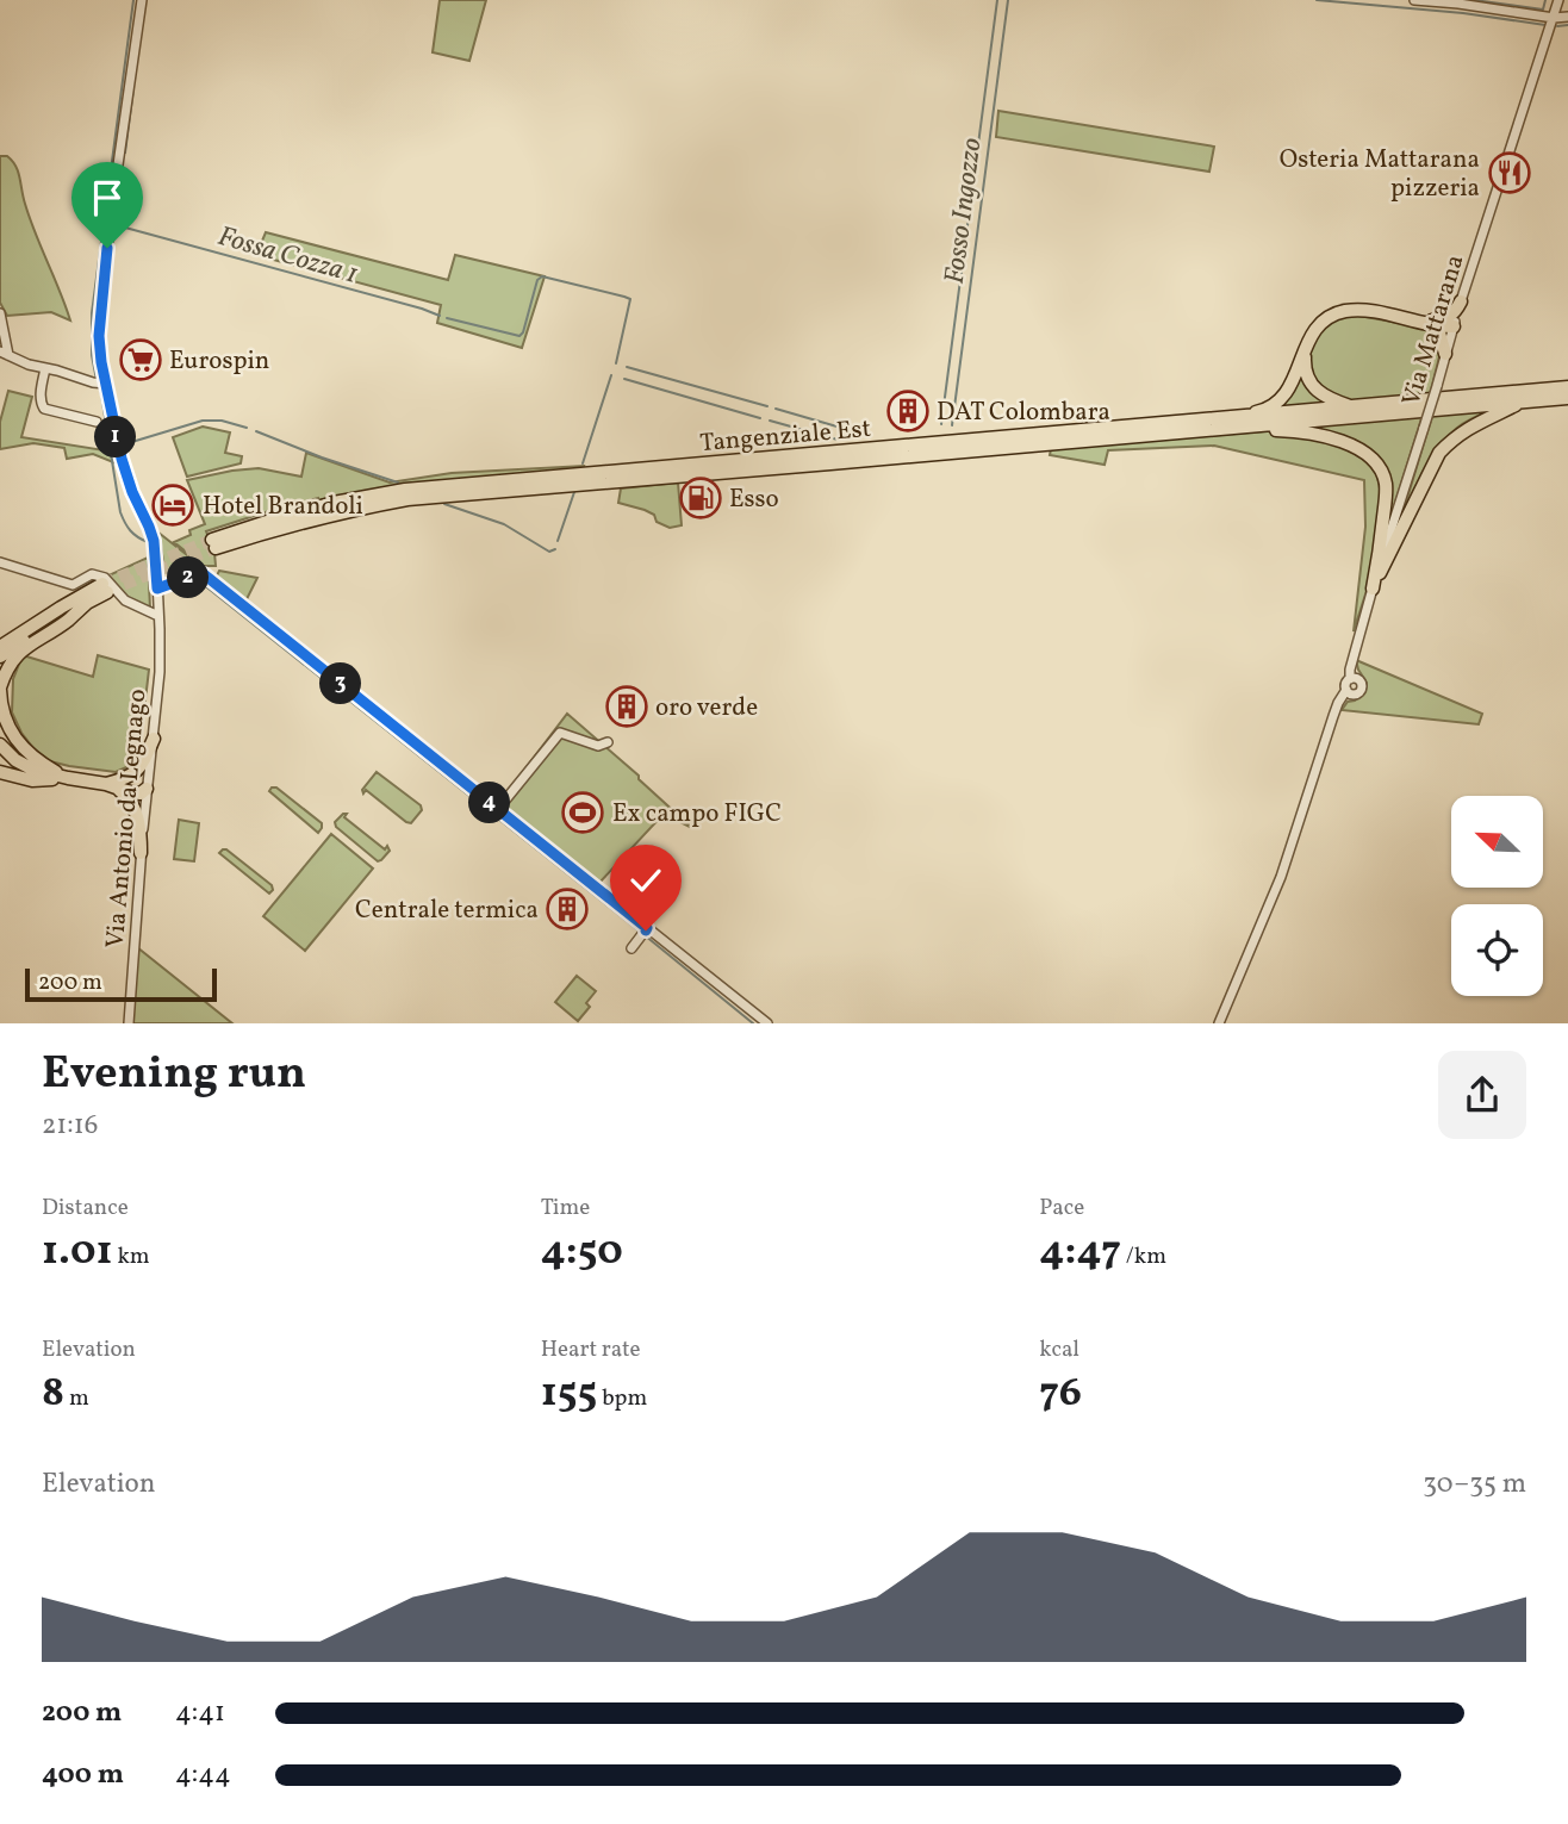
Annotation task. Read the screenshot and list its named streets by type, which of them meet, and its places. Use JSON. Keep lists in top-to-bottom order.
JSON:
{
  "streets": {
    "highway": ["Tangenziale Est"],
    "street": ["Via Mattarana", "Via Antonio da Legnago"]
  },
  "water": ["Fosso Ingozzo", "Fossa Cozza 1"],
  "places": {
    "restaurant": ["Osteria Mattarana pizzeria"],
    "supermarket": ["Eurospin"],
    "building": ["DAT Colombara", "oro verde", "Centrale termica"],
    "fuel station": ["Esso"],
    "hotel": ["Hotel Brandoli"],
    "sports": ["Ex campo FIGC"]
  },
  "scale_bar": "200 m",
  "north": "top left",
  "page": {
    "pins": [
      "1",
      "2",
      "3",
      "4"
    ],
    "scale": "200 m",
    "heading": ["Evening run", "21:16"],
    "stats": [
      ["Distance", "1.01 km"],
      ["Time", "4:50"],
      ["Pace", "4:47 /km"],
      ["Elevation", "8 m"],
      ["Heart rate", "155 bpm"],
      ["kcal", "76"]
    ],
    "chart": ["Elevation", "30–35 m"],
    "list": [
      {
        "name": "200 m",
        "note": "4:41"
      },
      {
        "name": "400 m",
        "note": "4:44"
      }
    ]
  }
}
